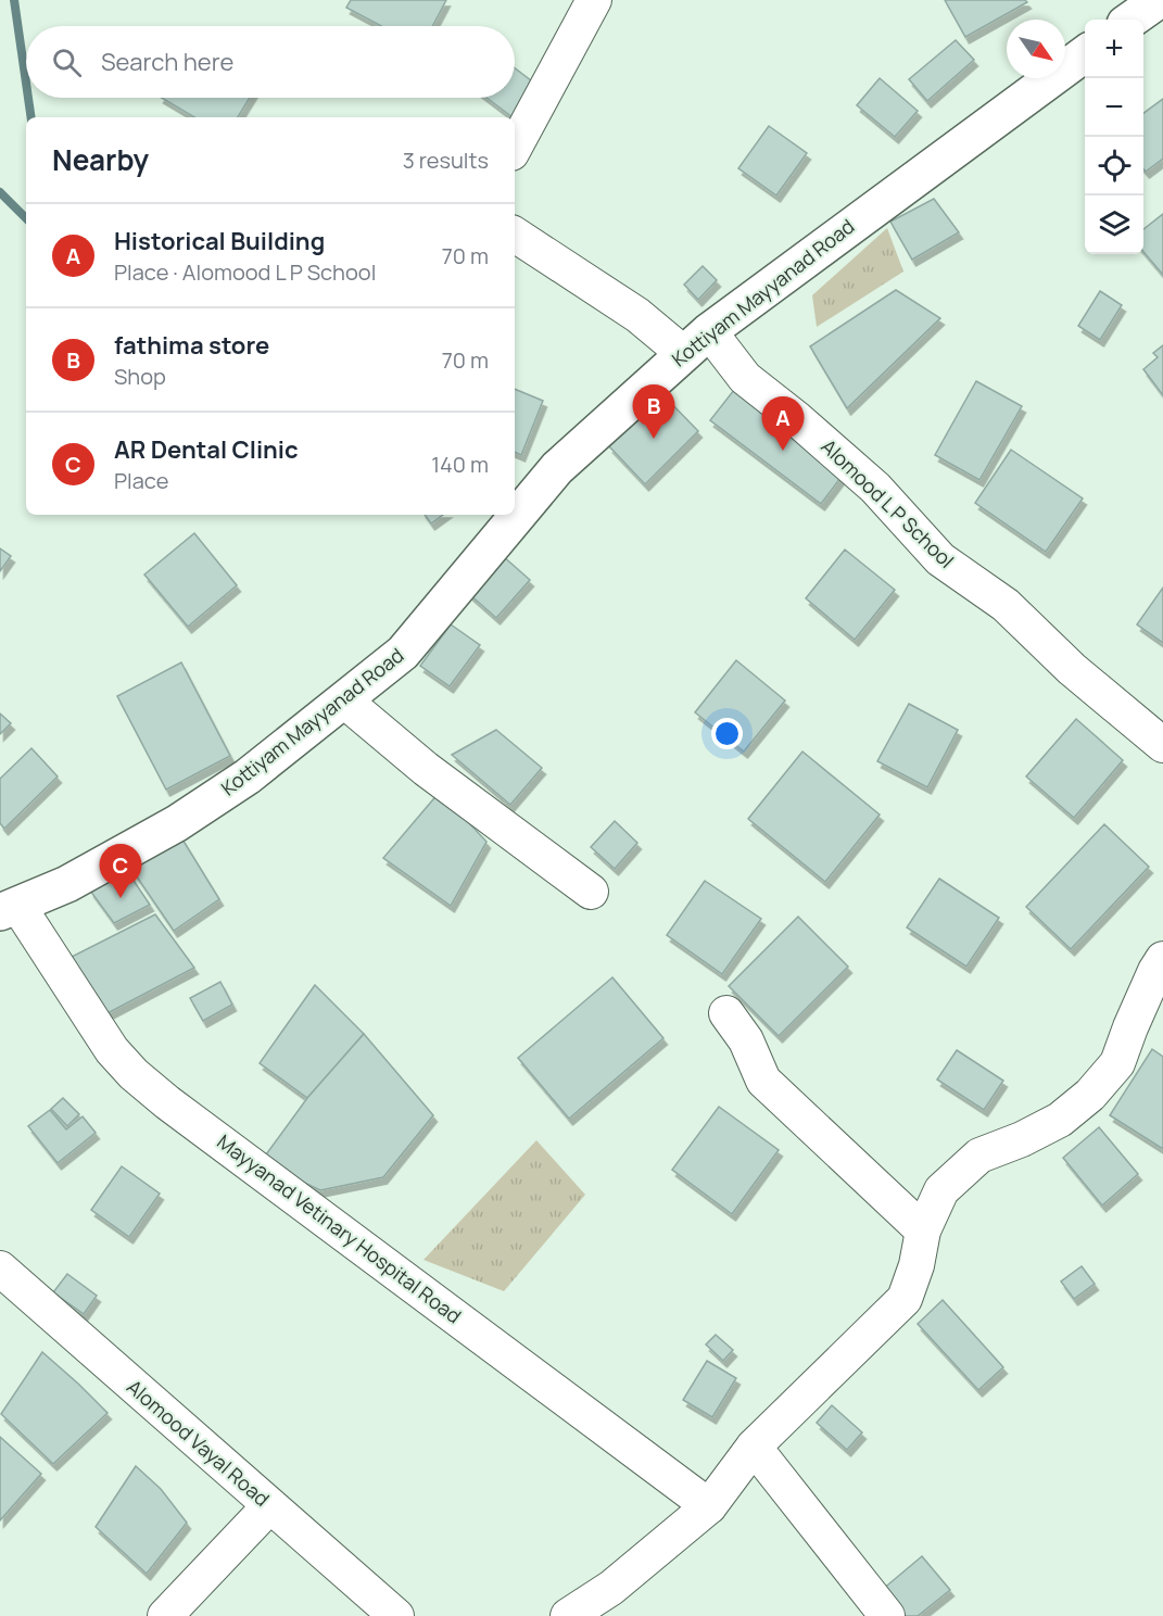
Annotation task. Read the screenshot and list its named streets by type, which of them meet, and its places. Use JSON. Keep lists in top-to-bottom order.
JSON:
{
  "streets": {
    "main road": ["Kottiyam Mayyanad Road"],
    "street": ["Alomood L P School", "Mayyanad Vetinary Hospital Road", "Alomood Vayal Road"]
  },
  "crossings": [
    ["Kottiyam Mayyanad Road", "Alomood L P School"],
    ["Kottiyam Mayyanad Road", "Mayyanad Vetinary Hospital Road"]
  ],
  "north": "bottom right",
  "page": {
    "map_buttons": ["+", "−"],
    "search": "Search here",
    "heading": ["Nearby", "3 results"],
    "list": [
      {
        "mark": "A",
        "name": "Historical Building",
        "note": "Place · Alomood L P School",
        "value": "70 m"
      },
      {
        "mark": "B",
        "name": "fathima store",
        "note": "Shop",
        "value": "70 m"
      },
      {
        "mark": "C",
        "name": "AR Dental Clinic",
        "note": "Place",
        "value": "140 m"
      }
    ],
    "pins": ["B", "A", "C"]
  }
}
